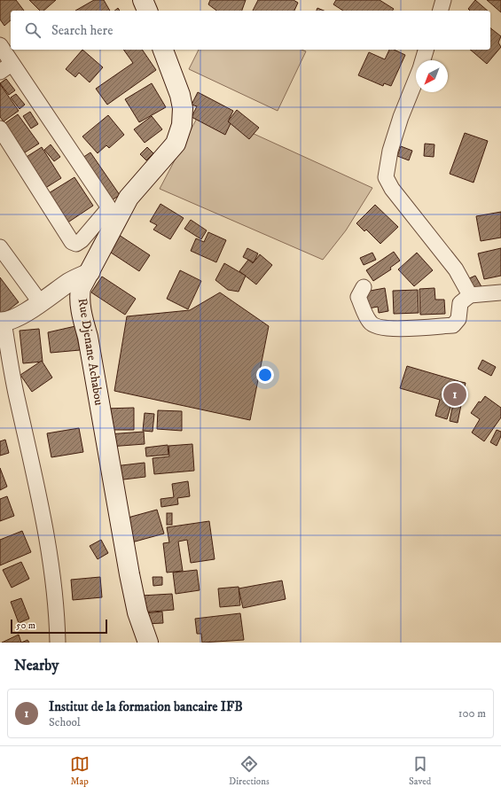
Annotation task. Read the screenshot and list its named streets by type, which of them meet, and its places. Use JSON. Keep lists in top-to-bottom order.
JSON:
{
  "streets": {
    "main road": ["Rue Djenane Achabou"]
  },
  "scale_bar": "50 m",
  "north": "bottom left",
  "page": {
    "search": "Search here",
    "pins": "1",
    "scale": "50 m",
    "heading": "Nearby",
    "list": [
      {
        "mark": "1",
        "name": "Institut de la formation bancaire IFB",
        "note": "School",
        "value": "100 m"
      }
    ],
    "nav": ["Map", "Directions", "Saved"]
  }
}
